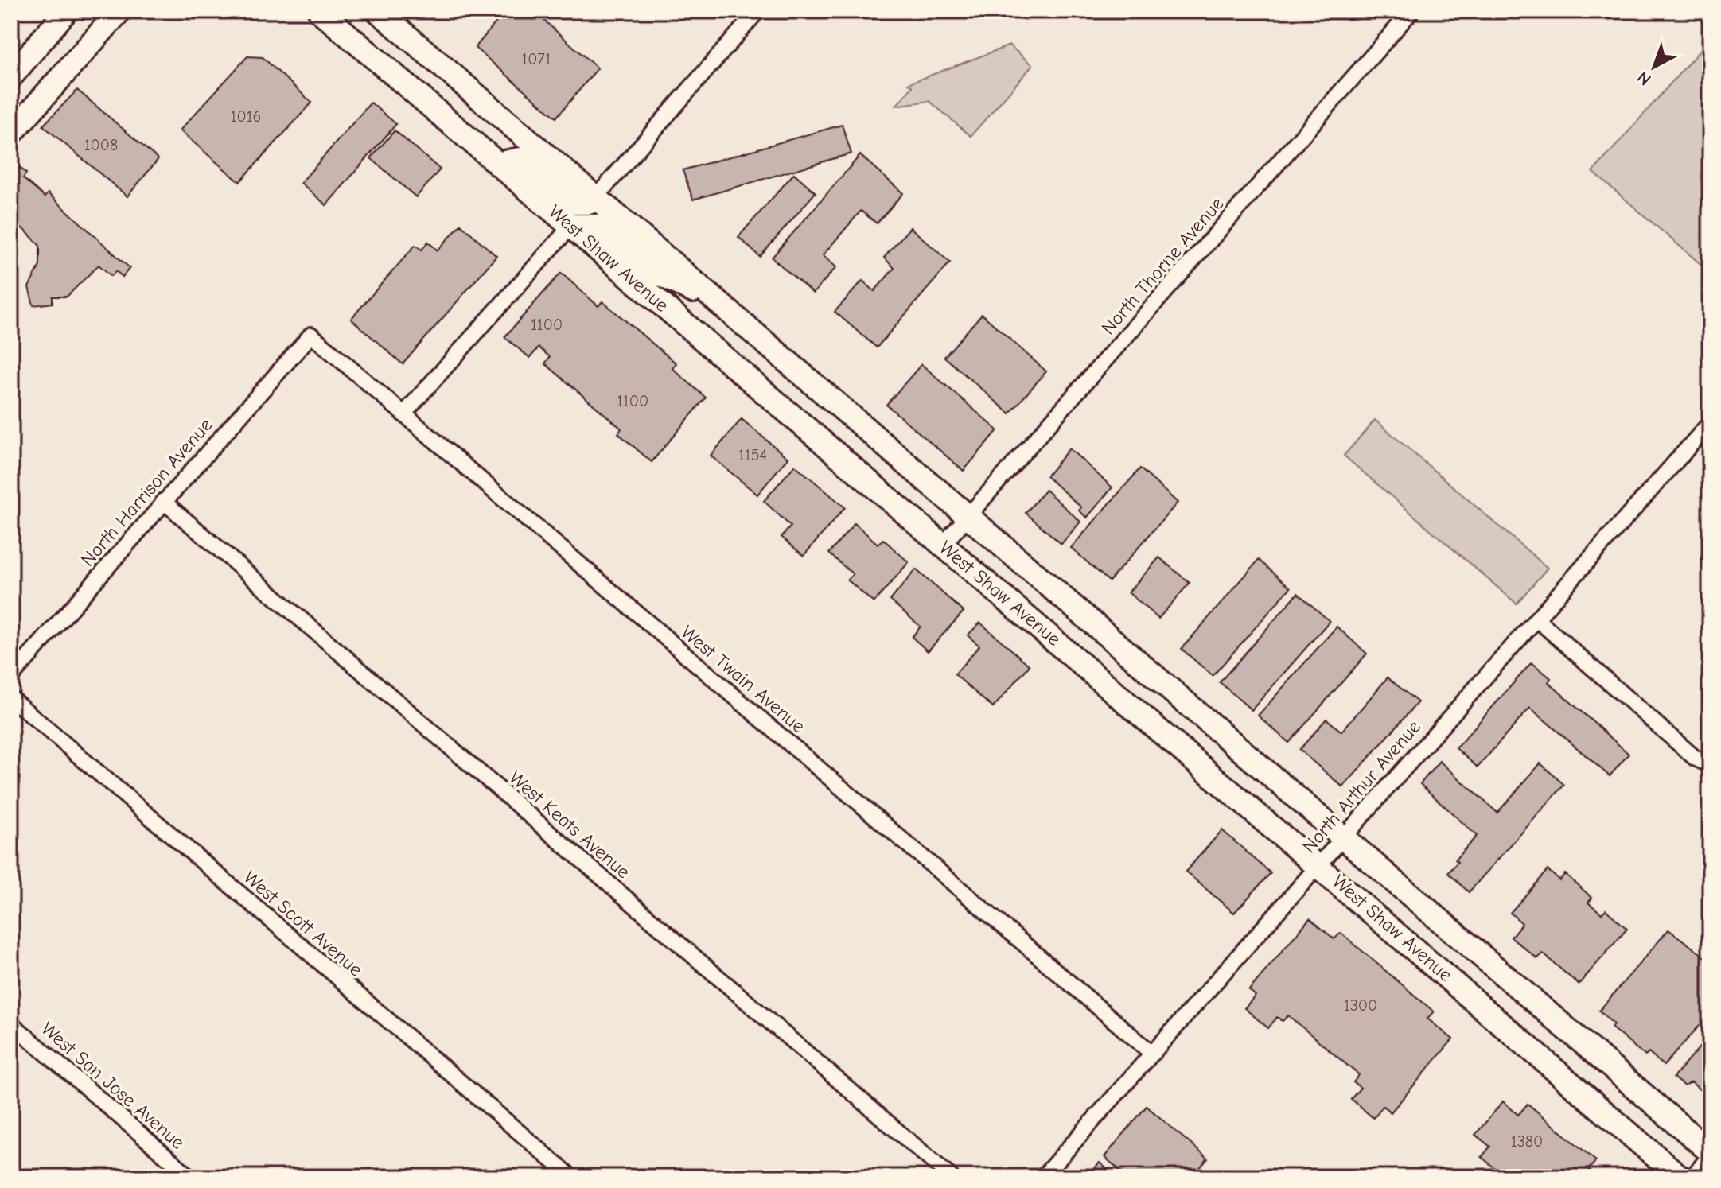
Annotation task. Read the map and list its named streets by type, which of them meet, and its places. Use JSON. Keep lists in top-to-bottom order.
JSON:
{
  "streets": {
    "main road": ["West Shaw Avenue"],
    "street": [
      "North Thorne Avenue",
      "North Harrison Avenue",
      "West Twain Avenue",
      "North Arthur Avenue",
      "West Keats Avenue",
      "West Scott Avenue",
      "West San Jose Avenue"
    ]
  },
  "crossings": [
    ["West Shaw Avenue", "North Thorne Avenue"],
    ["West Shaw Avenue", "North Arthur Avenue"],
    ["North Harrison Avenue", "West Twain Avenue"],
    ["North Harrison Avenue", "West Keats Avenue"],
    ["West Twain Avenue", "North Arthur Avenue"]
  ],
  "house_numbers": [
    "1071",
    "1016",
    "1008",
    "1100",
    "1100",
    "1154",
    "1300",
    "1380"
  ],
  "north": "bottom left"
}
